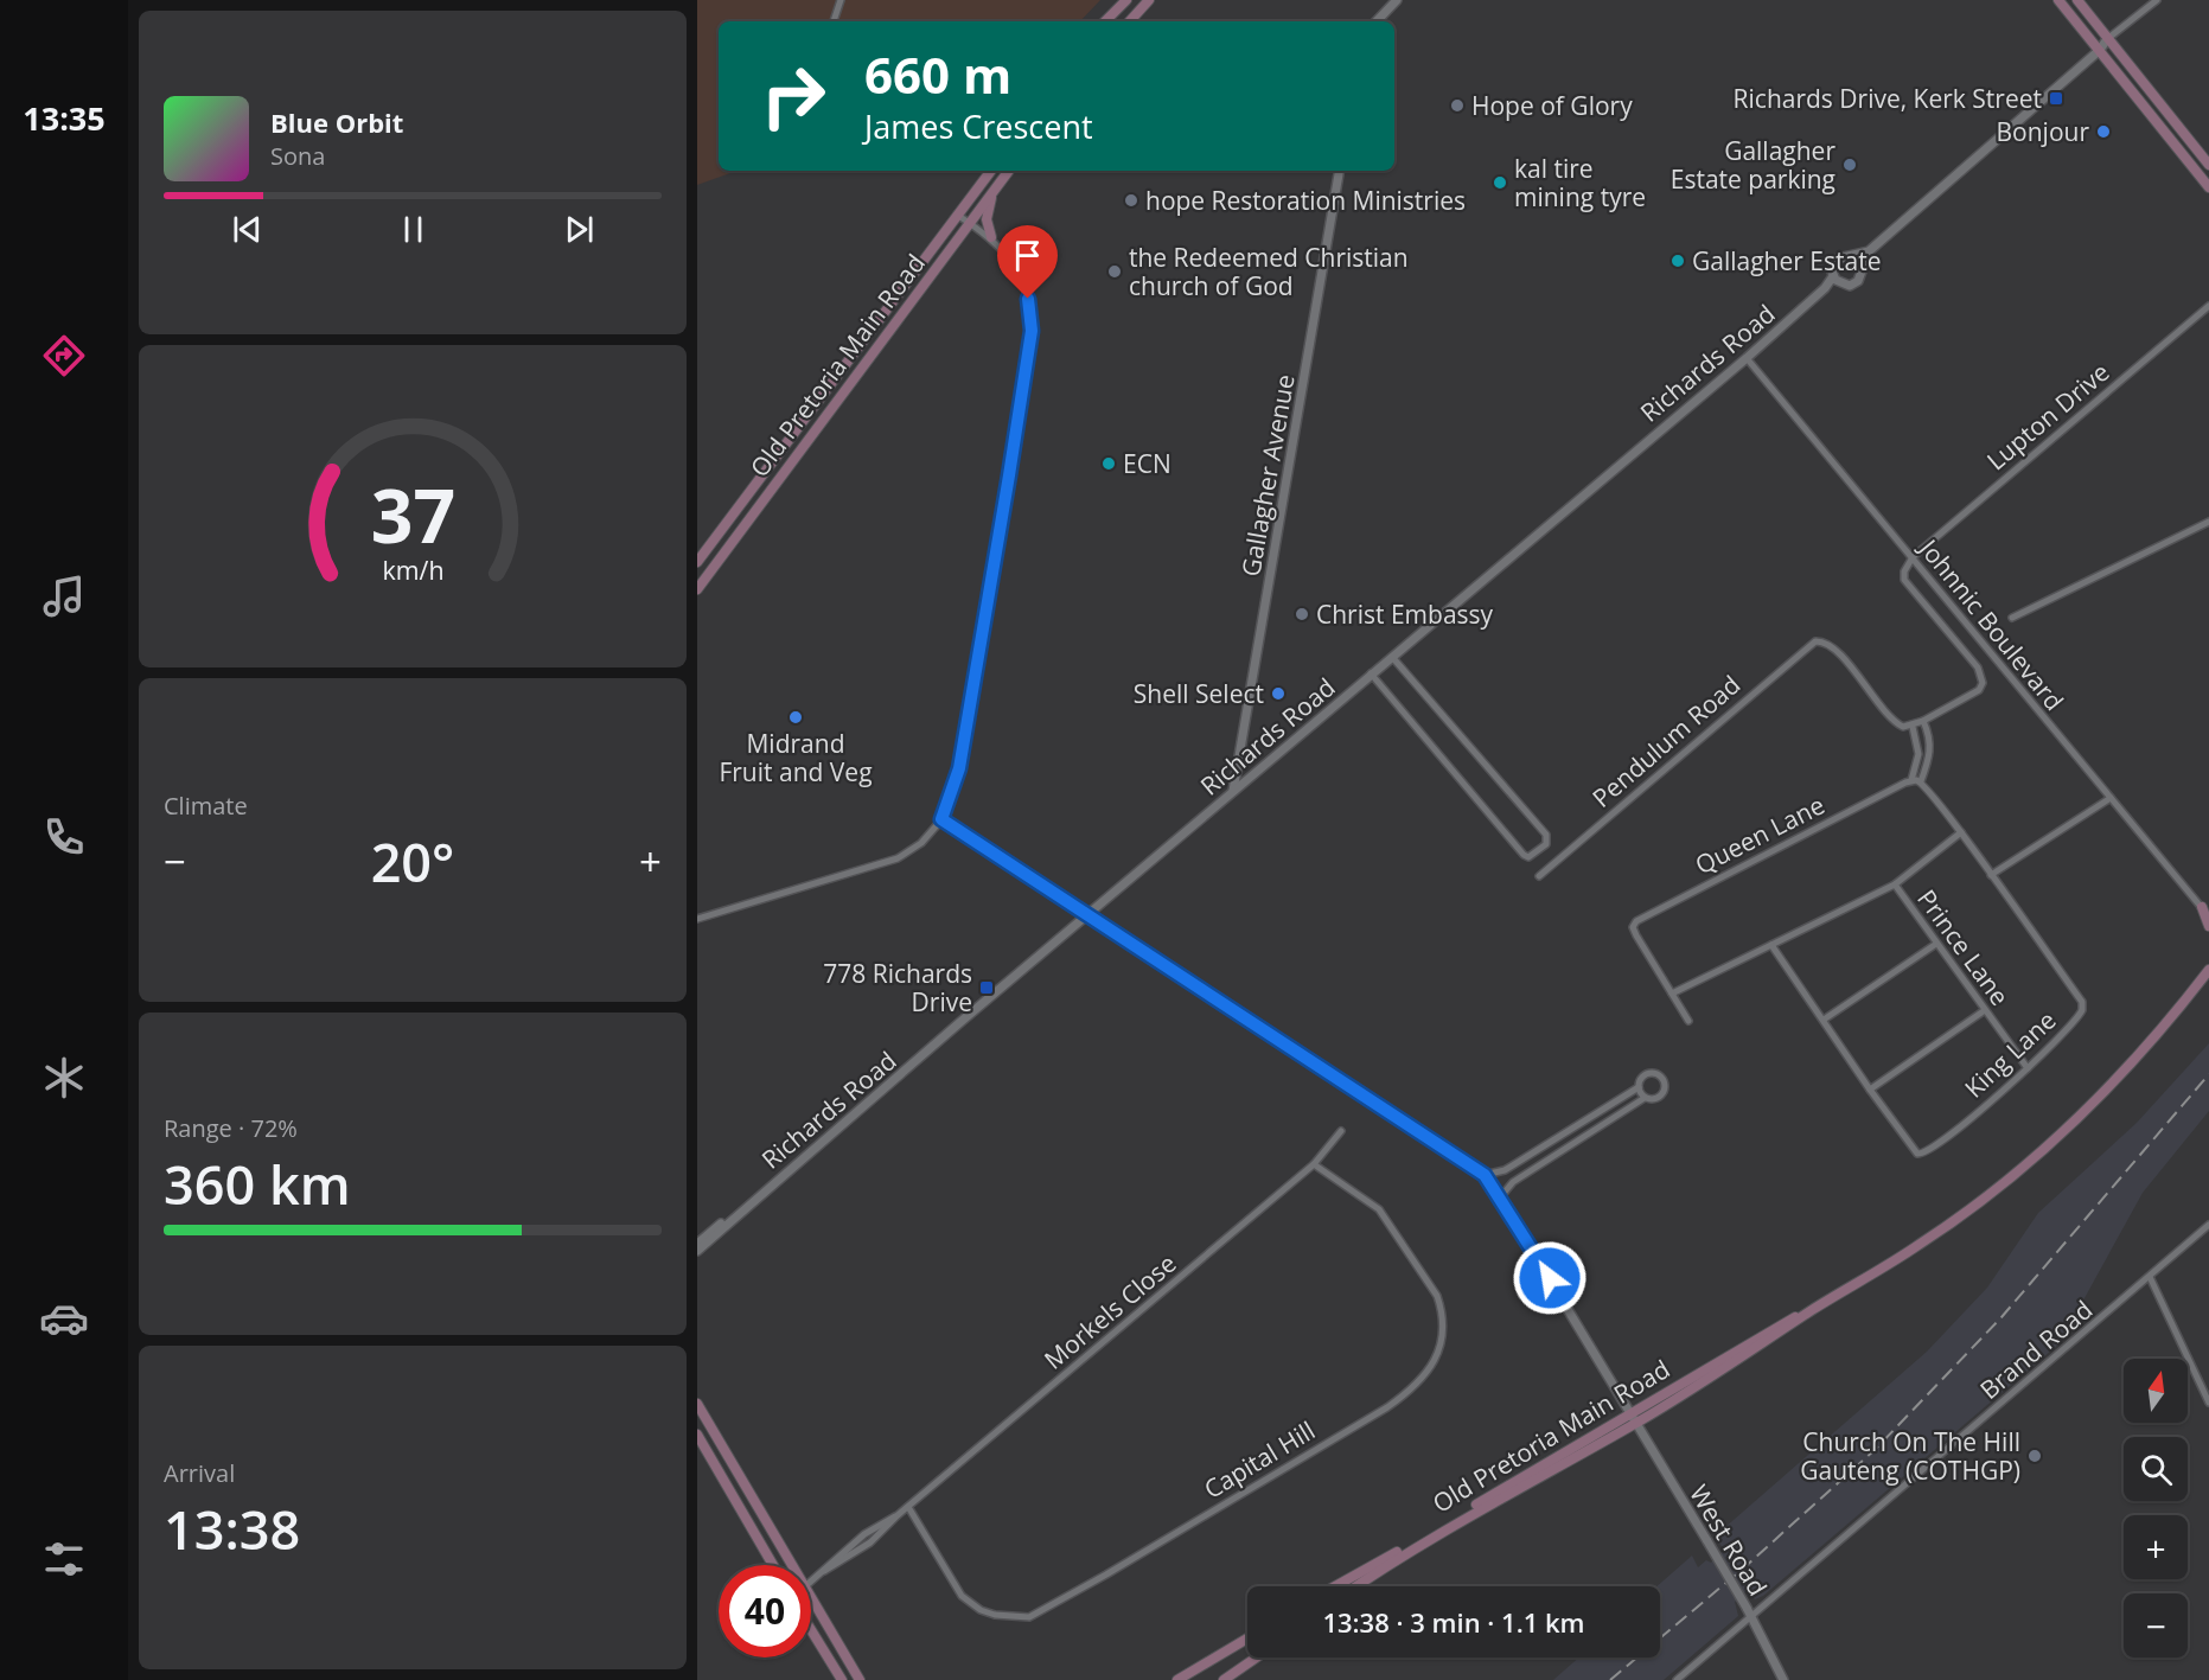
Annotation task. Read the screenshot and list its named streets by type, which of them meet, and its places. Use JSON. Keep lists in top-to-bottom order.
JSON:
{
  "streets": {
    "main road": ["Old Pretoria Main Road"],
    "street": [
      "Richards Road",
      "Lupton Drive",
      "Gallagher Avenue",
      "Johnnic Boulevard",
      "Pendulum Road",
      "Queen Lane",
      "Prince Lane",
      "King Lane",
      "Morkels Close",
      "Brand Road",
      "Capital Hill",
      "West Road"
    ]
  },
  "crossings": [
    ["Richards Road", "Gallagher Avenue"],
    ["Richards Road", "Johnnic Boulevard"],
    ["Richards Road", "West Road"],
    ["Old Pretoria Main Road", "West Road"],
    ["Lupton Drive", "Johnnic Boulevard"],
    ["Prince Lane", "King Lane"],
    ["Morkels Close", "Capital Hill"],
    ["Brand Road", "West Road"]
  ],
  "places": {
    "transit": ["Richards Drive, Kerk Street", "778 Richards Drive"],
    "other": [
      "Hope of Glory",
      "Bonjour",
      "Gallagher Estate parking",
      "kal tire mining tyre",
      "hope Restoration Ministries",
      "Gallagher Estate",
      "the Redeemed Christian church of God",
      "ECN",
      "Christ Embassy",
      "Shell Select",
      "Midrand Fruit and Veg",
      "Church On The Hill Gauteng (COTHGP)"
    ]
  },
  "north": "top",
  "page": {
    "tabs": "13:35",
    "turn": ["660 m", "James Crescent"],
    "song": ["Blue Orbit", "Sona"],
    "tile": [
      "Climate",
      ["Range · 72%", "360 km"],
      ["Arrival", "13:38"]
    ],
    "heat": ["−", "20°", "+"],
    "map_buttons": ["+", "−"],
    "limit": "40",
    "trip": "13:38 · 3 min · 1.1 km",
    "gauge": ["37", "km/h"]
  }
}
